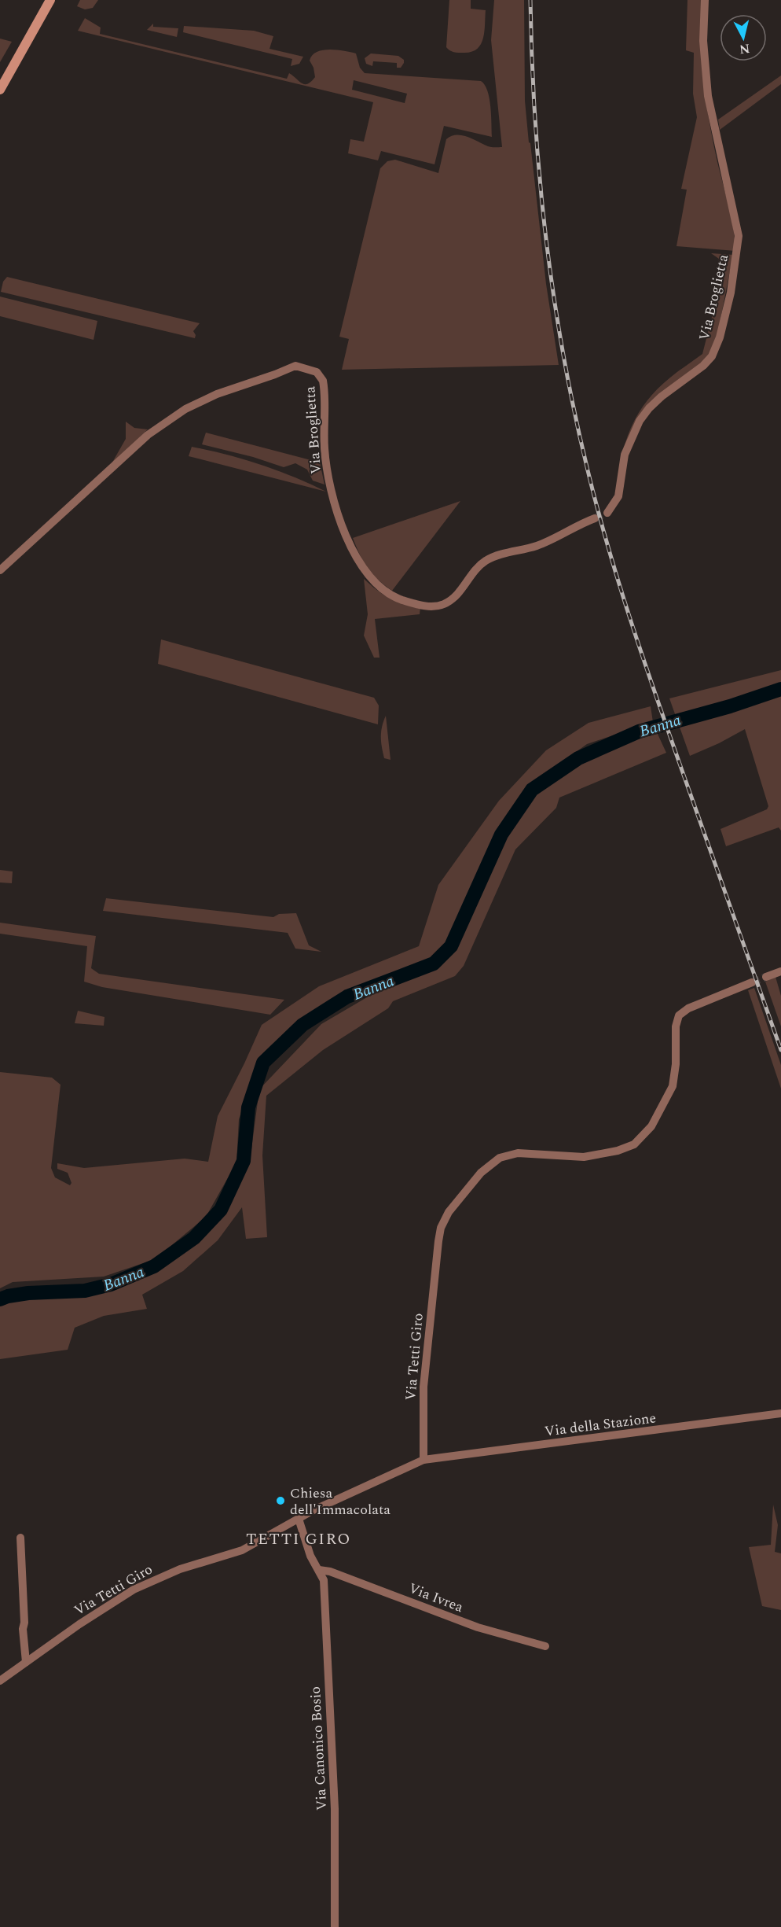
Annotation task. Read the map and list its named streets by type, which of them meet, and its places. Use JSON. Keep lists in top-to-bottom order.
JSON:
{
  "streets": {
    "street": [
      "Via Broglietta",
      "Via Tetti Giro",
      "Via della Stazione",
      "Via Ivrea",
      "Via Canonico Bosio"
    ]
  },
  "crossings": [
    ["Via Tetti Giro", "Via della Stazione"],
    ["Via Tetti Giro", "Via Canonico Bosio"],
    ["Via Ivrea", "Via Canonico Bosio"]
  ],
  "districts": ["TETTI GIRO"],
  "water": ["Banna"],
  "places": ["Chiesa dell'Immacolata"],
  "north": "bottom"
}
